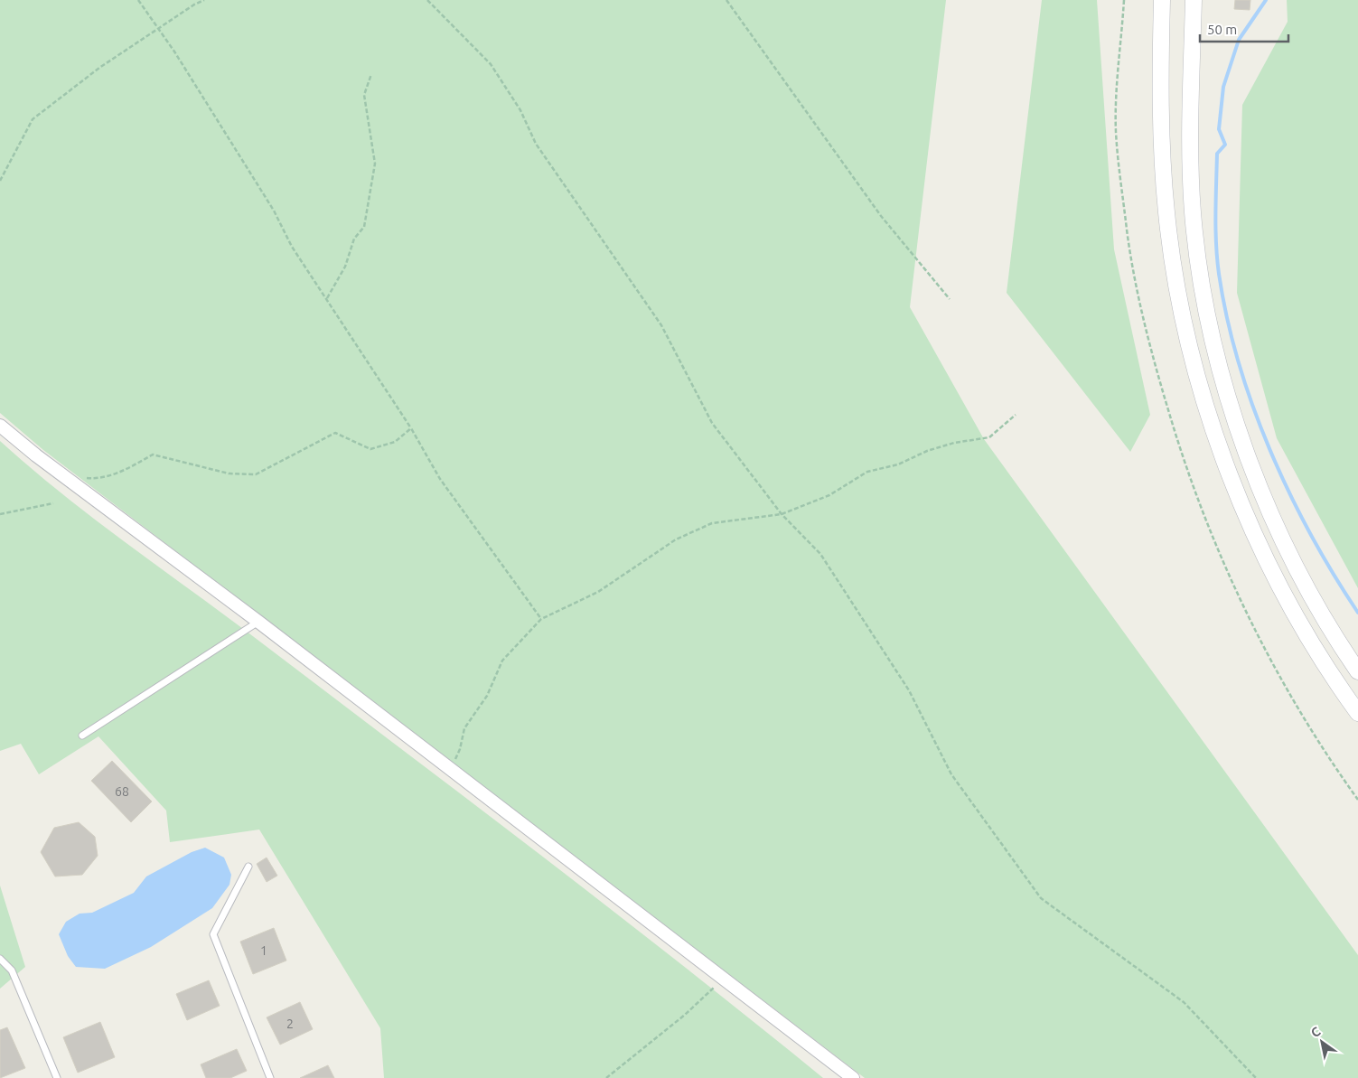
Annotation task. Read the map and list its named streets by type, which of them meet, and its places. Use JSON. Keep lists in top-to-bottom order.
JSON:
{
  "house_numbers": ["68", "1", "2"],
  "scale_bar": "50 m",
  "north": "top left"
}
